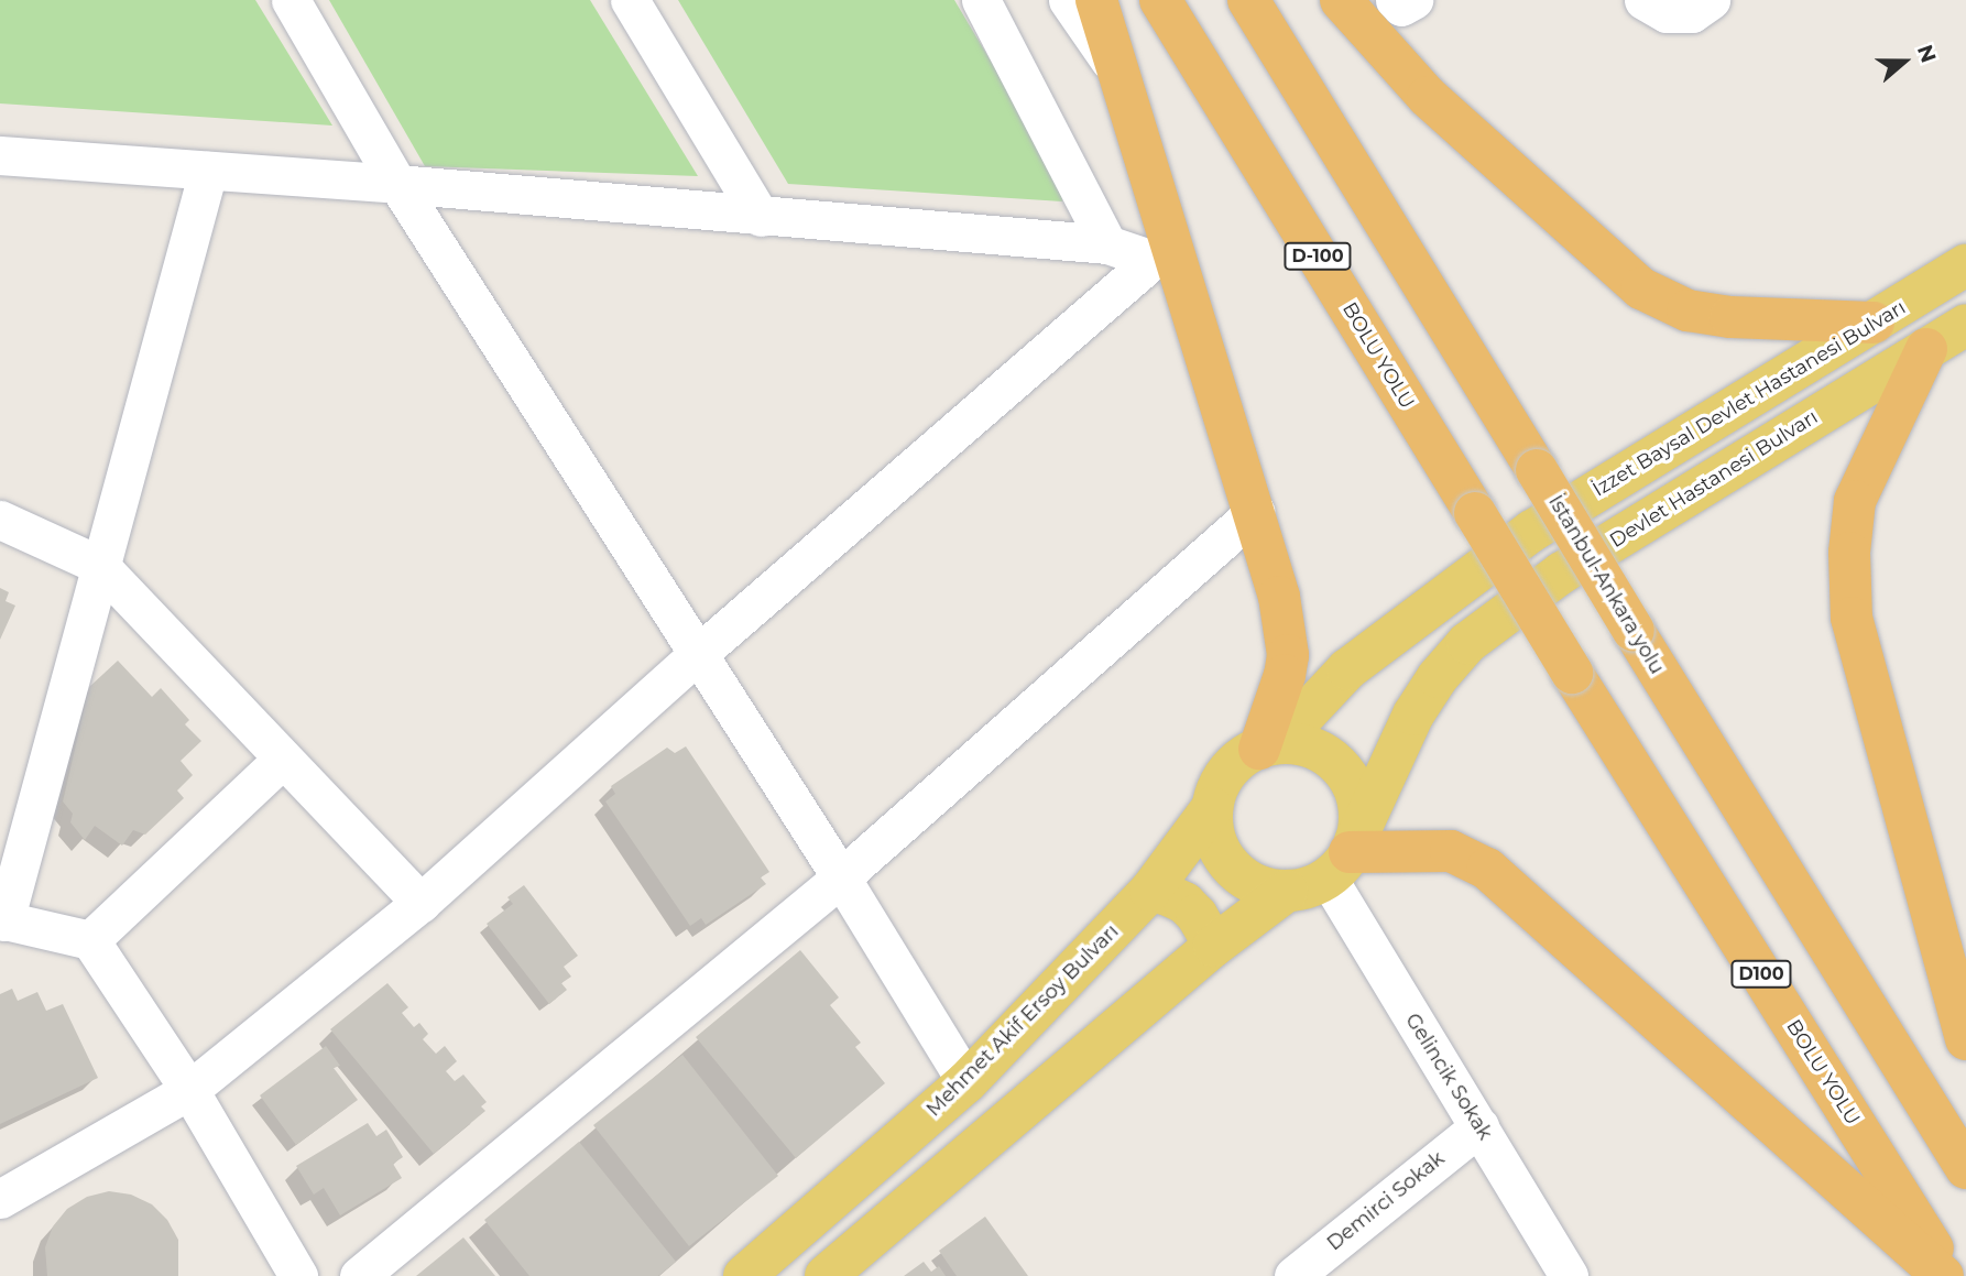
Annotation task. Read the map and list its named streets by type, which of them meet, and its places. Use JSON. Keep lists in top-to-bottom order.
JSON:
{
  "streets": {
    "highway": [
      "D-100",
      "BOLU YOLU",
      "İstanbul-Ankara yolu",
      "D100"
    ],
    "main road": ["İzzet Baysal Devlet Hastanesi Bulvarı", "Devlet Hastanesi Bulvarı", "Mehmet Akif Ersoy Bulvarı"],
    "street": ["Gelincik Sokak", "Demirci Sokak"]
  },
  "crossings": [
    ["İzzet Baysal Devlet Hastanesi Bulvarı", "Devlet Hastanesi Bulvarı"],
    ["İzzet Baysal Devlet Hastanesi Bulvarı", "Mehmet Akif Ersoy Bulvarı"],
    ["İzzet Baysal Devlet Hastanesi Bulvarı", "Gelincik Sokak"],
    ["Devlet Hastanesi Bulvarı", "Mehmet Akif Ersoy Bulvarı"],
    ["Devlet Hastanesi Bulvarı", "Gelincik Sokak"],
    ["Mehmet Akif Ersoy Bulvarı", "Gelincik Sokak"],
    ["Gelincik Sokak", "Demirci Sokak"]
  ],
  "north": "right"
}
